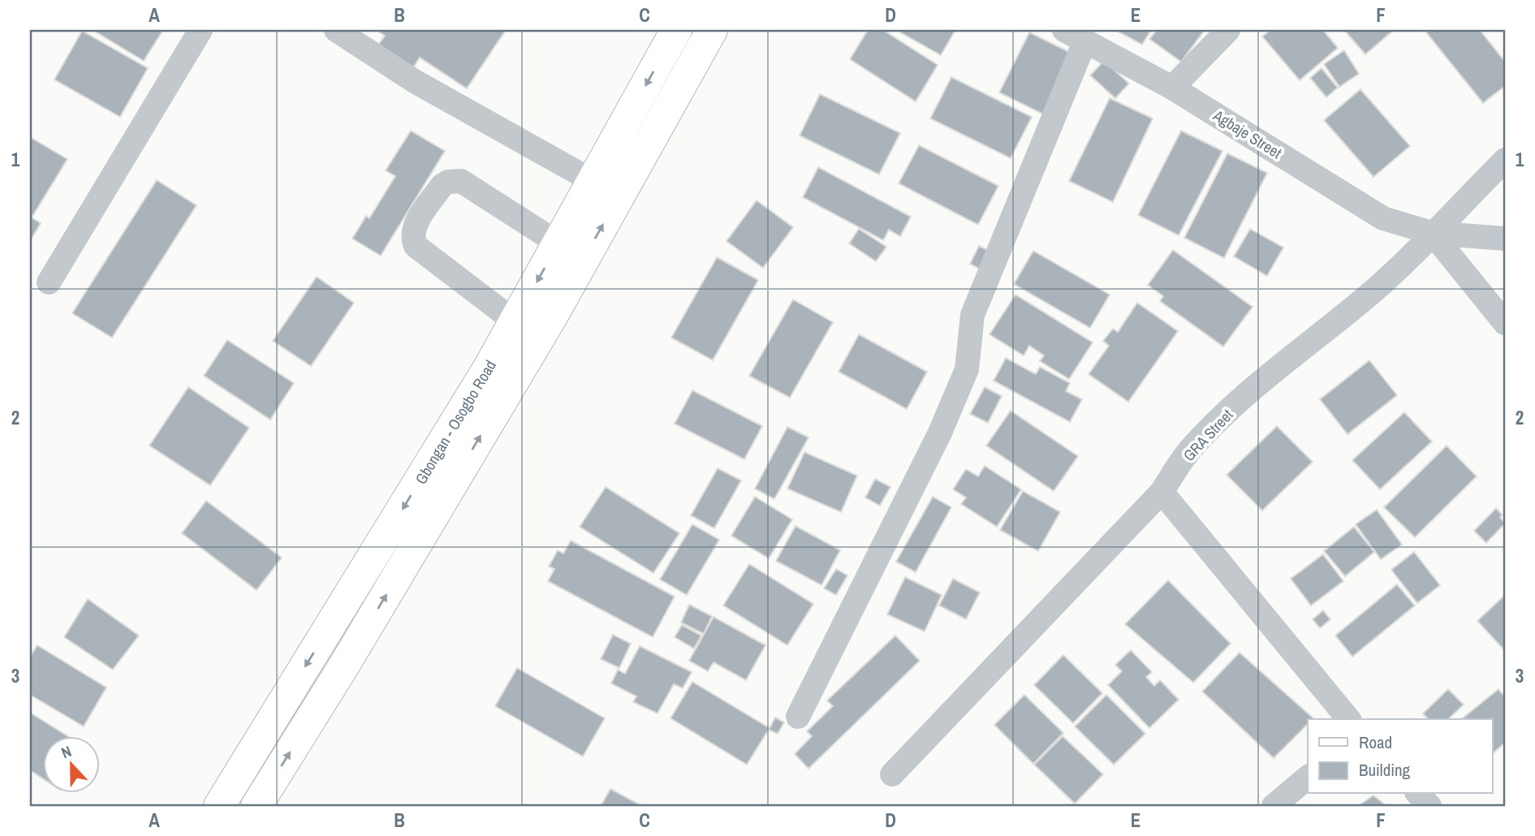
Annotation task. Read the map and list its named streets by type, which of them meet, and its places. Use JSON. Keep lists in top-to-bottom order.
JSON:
{
  "streets": {
    "main road": ["Gbongan - Osogbo Road"],
    "street": ["Agbaje Street", "GRA Street"]
  },
  "crossings": [
    ["Agbaje Street", "GRA Street"]
  ],
  "legend": ["Road", "Building"],
  "north": "top",
  "grid": {
    "columns": [
      "A",
      "B",
      "C",
      "D",
      "E",
      "F"
    ],
    "rows": ["1", "2", "3"]
  }
}
